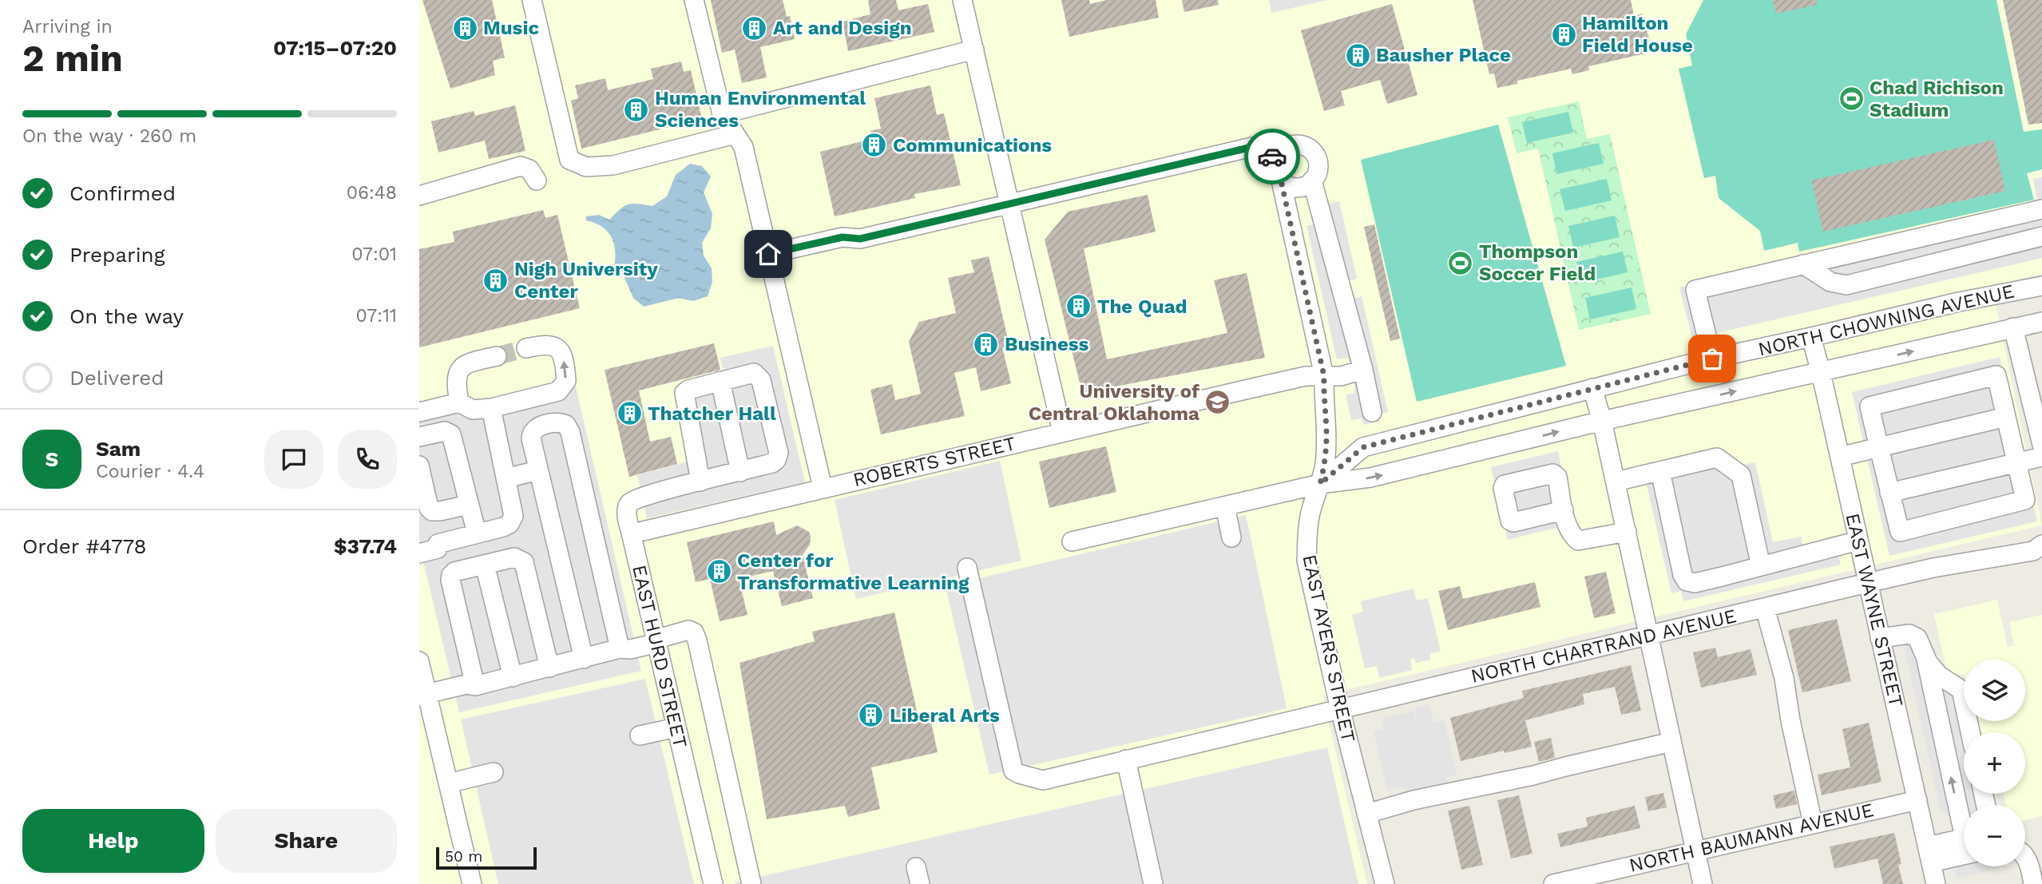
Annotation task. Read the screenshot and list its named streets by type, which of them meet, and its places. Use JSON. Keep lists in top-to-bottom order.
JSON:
{
  "streets": {
    "street": [
      "NORTH CHOWNING AVENUE",
      "ROBERTS STREET",
      "EAST WAYNE STREET",
      "NORTH CHARTRAND AVENUE",
      "EAST AYERS STREET",
      "EAST HURD STREET",
      "NORTH BAUMANN AVENUE"
    ]
  },
  "crossings": [
    ["NORTH CHOWNING AVENUE", "EAST WAYNE STREET"],
    ["NORTH CHOWNING AVENUE", "EAST AYERS STREET"],
    ["ROBERTS STREET", "EAST AYERS STREET"],
    ["EAST WAYNE STREET", "NORTH CHARTRAND AVENUE"],
    ["EAST WAYNE STREET", "NORTH BAUMANN AVENUE"],
    ["NORTH CHARTRAND AVENUE", "EAST AYERS STREET"]
  ],
  "places": {
    "building": [
      "Music",
      "Art and Design",
      "Hamilton Field House",
      "Bausher Place",
      "Human Environmental Sciences",
      "Communications",
      "Nigh University Center",
      "The Quad",
      "Business",
      "Thatcher Hall",
      "Center for Transformative Learning",
      "Liberal Arts"
    ],
    "sports": ["Chad Richison Stadium", "Thompson Soccer Field"],
    "school or university": ["University of Central Oklahoma"]
  },
  "scale_bar": "50 m",
  "page": {
    "heading": ["2 min", "Arriving in", "07:15–07:20"],
    "panel": [
      "Sam",
      "Courier · 4.4",
      "Order #4778",
      "$37.74"
    ],
    "bar": "On the way · 260 m",
    "list": [
      ["Confirmed", "06:48"],
      ["Preparing", "07:01"],
      ["On the way", "07:11"],
      "Delivered"
    ],
    "round": "S",
    "map_buttons": ["+", "−"],
    "buttons": ["Help", "Share"],
    "scale": "50 m"
  }
}
